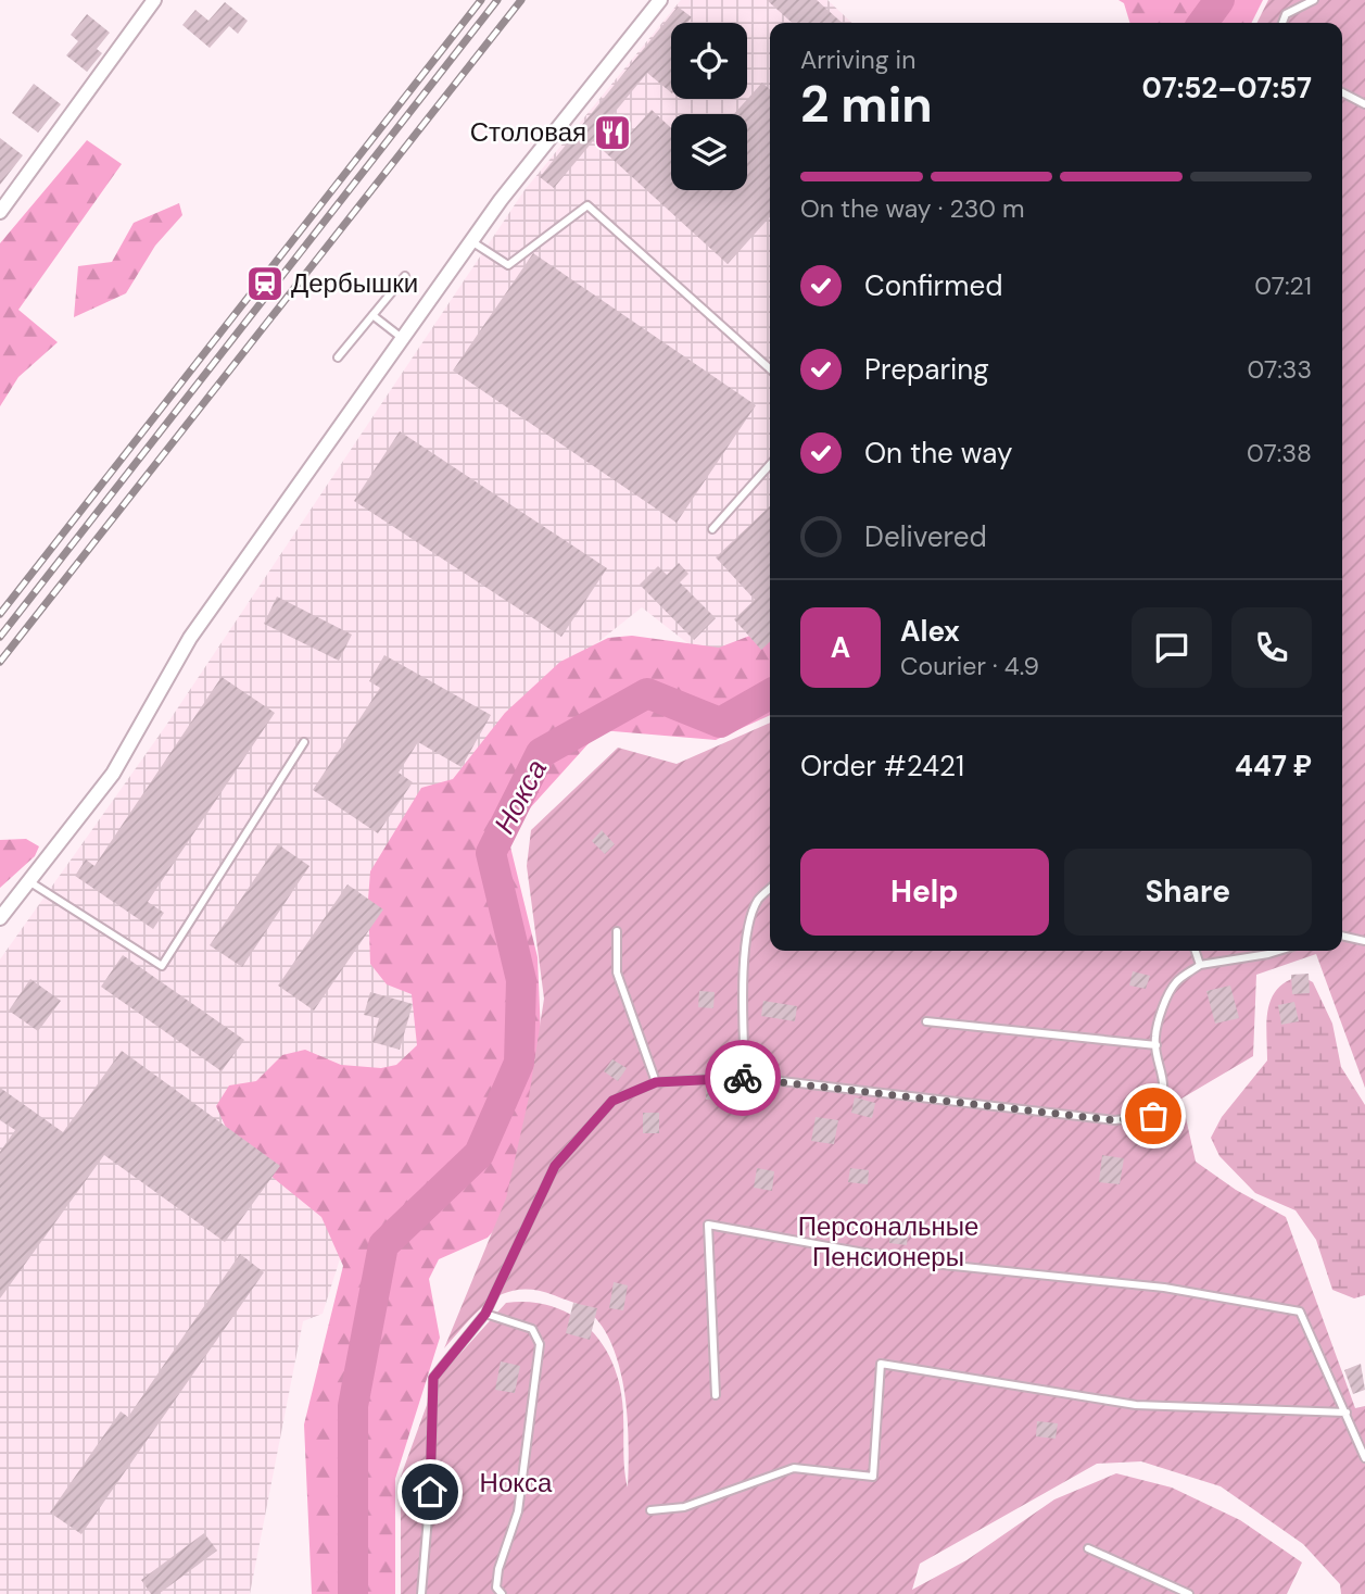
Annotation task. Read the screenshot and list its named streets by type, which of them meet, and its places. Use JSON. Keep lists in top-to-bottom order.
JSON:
{
  "water": ["Нокса"],
  "parks": ["Персональные Пенсионеры", "Нокса"],
  "places": {
    "restaurant": ["Столовая"],
    "station": ["Дербышки"]
  },
  "page": {
    "heading": ["2 min", "Arriving in", "07:52–07:57"],
    "panel": [
      "Alex",
      "Courier · 4.9",
      "Order #2421",
      "447 ₽"
    ],
    "bar": "On the way · 230 m",
    "list": [
      ["Confirmed", "07:21"],
      ["Preparing", "07:33"],
      ["On the way", "07:38"],
      "Delivered"
    ],
    "round": "A",
    "buttons": ["Help", "Share"]
  }
}
